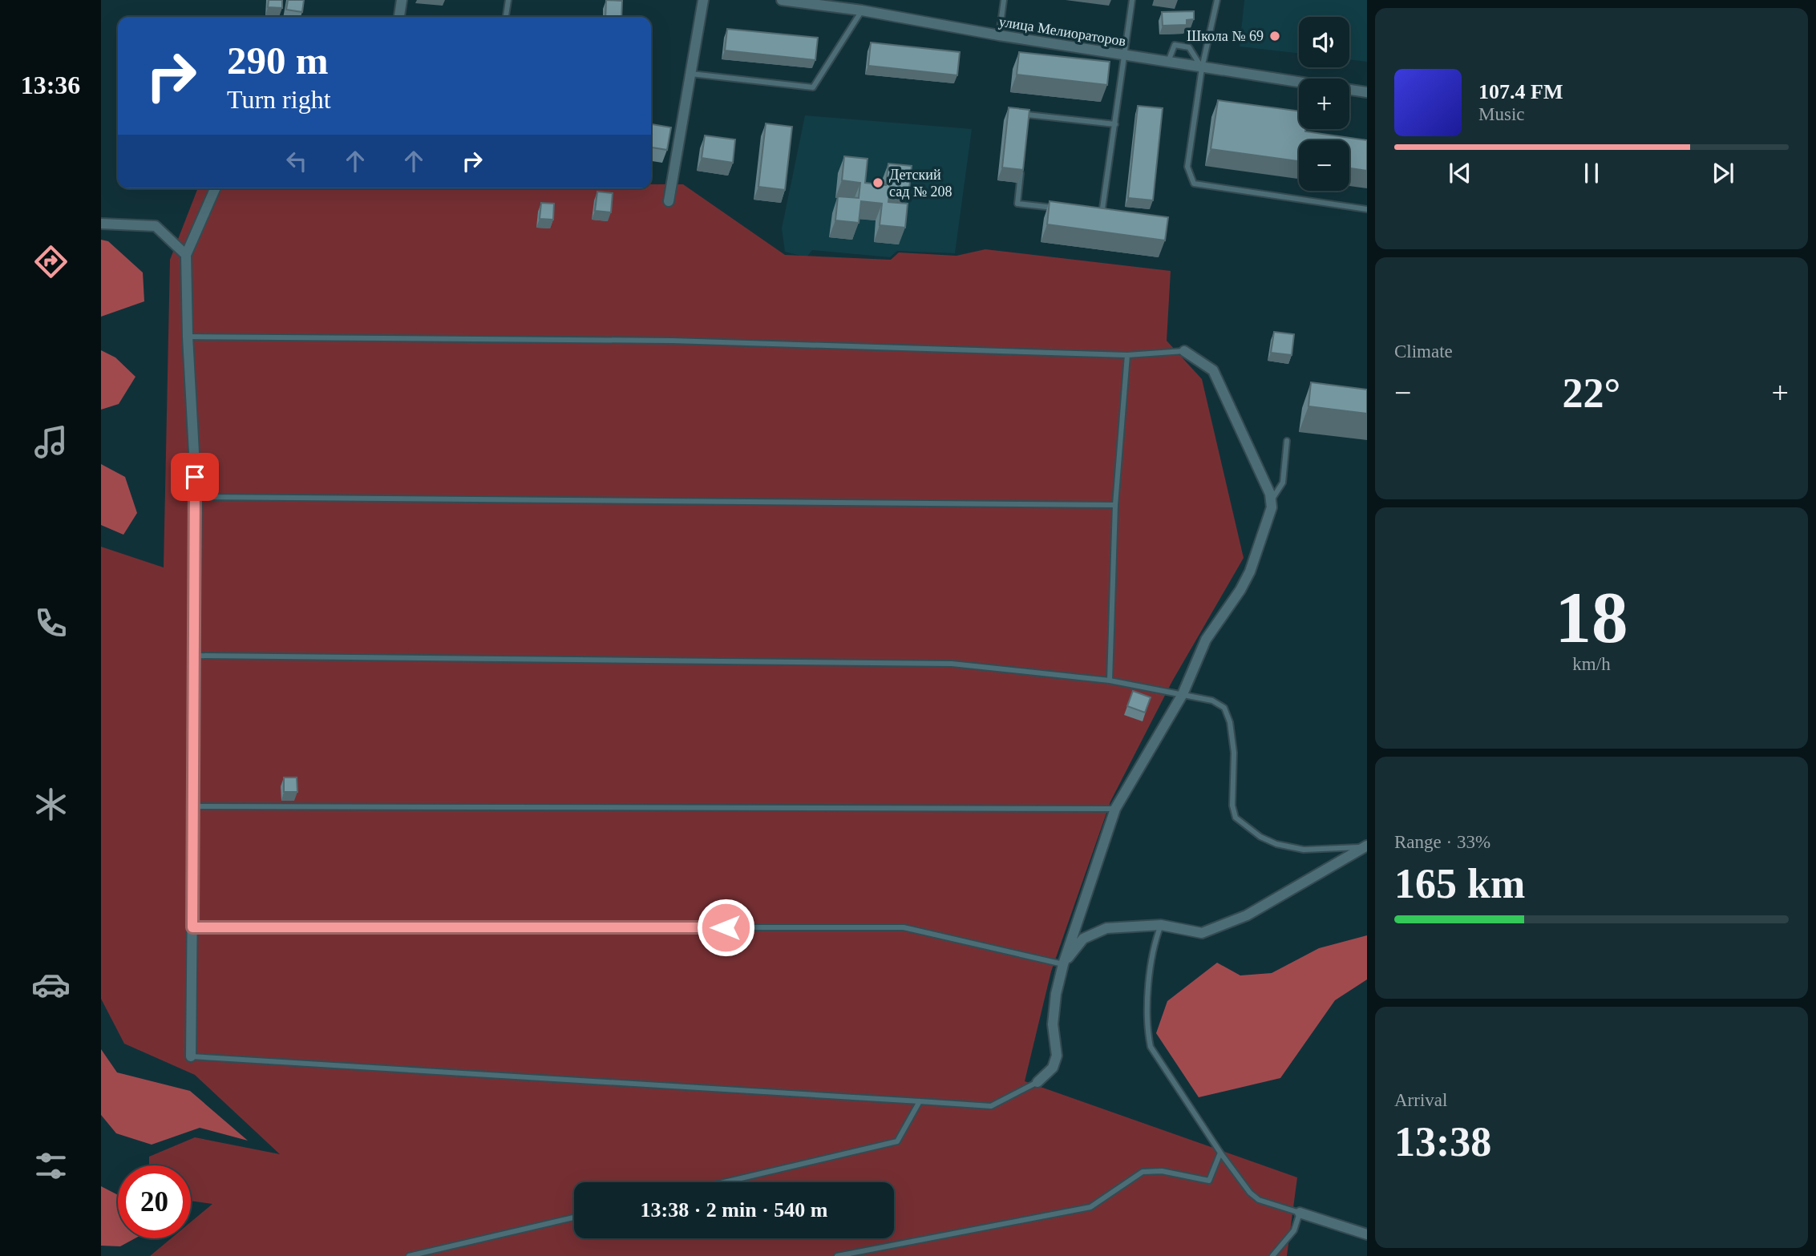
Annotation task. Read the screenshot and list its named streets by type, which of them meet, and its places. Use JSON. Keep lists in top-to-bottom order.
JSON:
{
  "streets": {
    "street": ["улица Мелиораторов"]
  },
  "places": ["Школа № 69", "Детский сад № 208"],
  "page": {
    "tabs": "13:36",
    "map_buttons": ["+", "−"],
    "turn": ["290 m", "Turn right"],
    "song": ["107.4 FM", "Music"],
    "tile": [
      "Climate",
      ["18", "km/h"],
      ["Range · 33%", "165 km"],
      ["Arrival", "13:38"]
    ],
    "heat": ["−", "22°", "+"],
    "limit": "20",
    "trip": "13:38 · 2 min · 540 m"
  }
}
